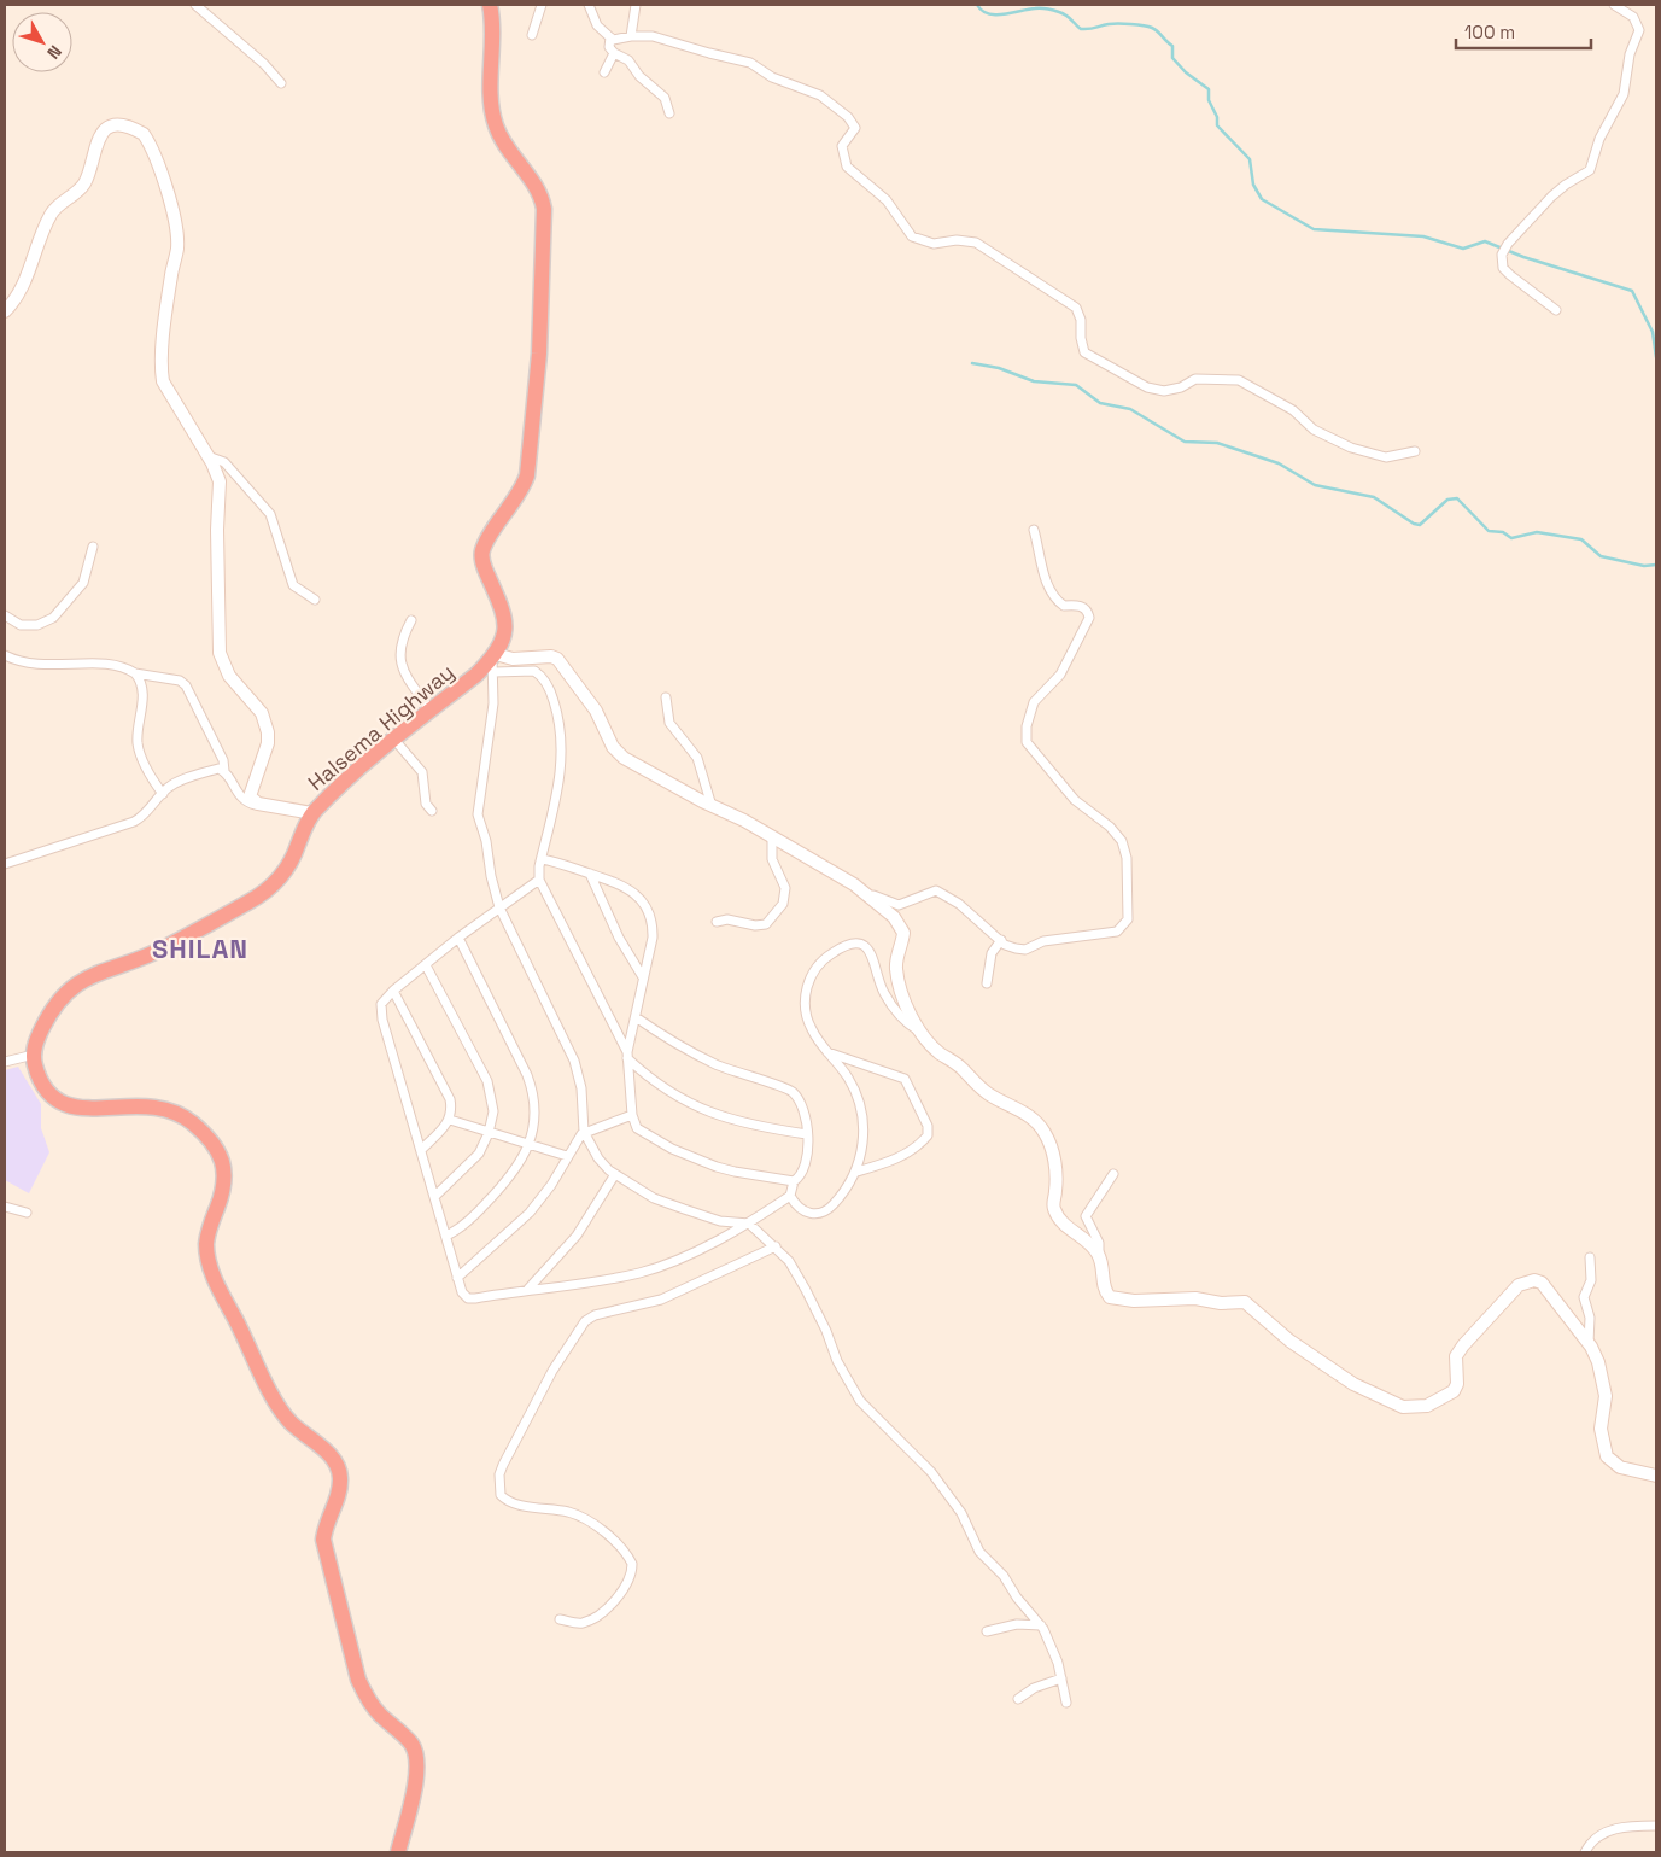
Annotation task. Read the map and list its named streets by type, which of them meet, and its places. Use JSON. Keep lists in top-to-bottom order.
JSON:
{
  "streets": {
    "highway": ["Halsema Highway"]
  },
  "districts": ["SHILAN"],
  "scale_bar": "100 m",
  "north": "bottom right"
}
